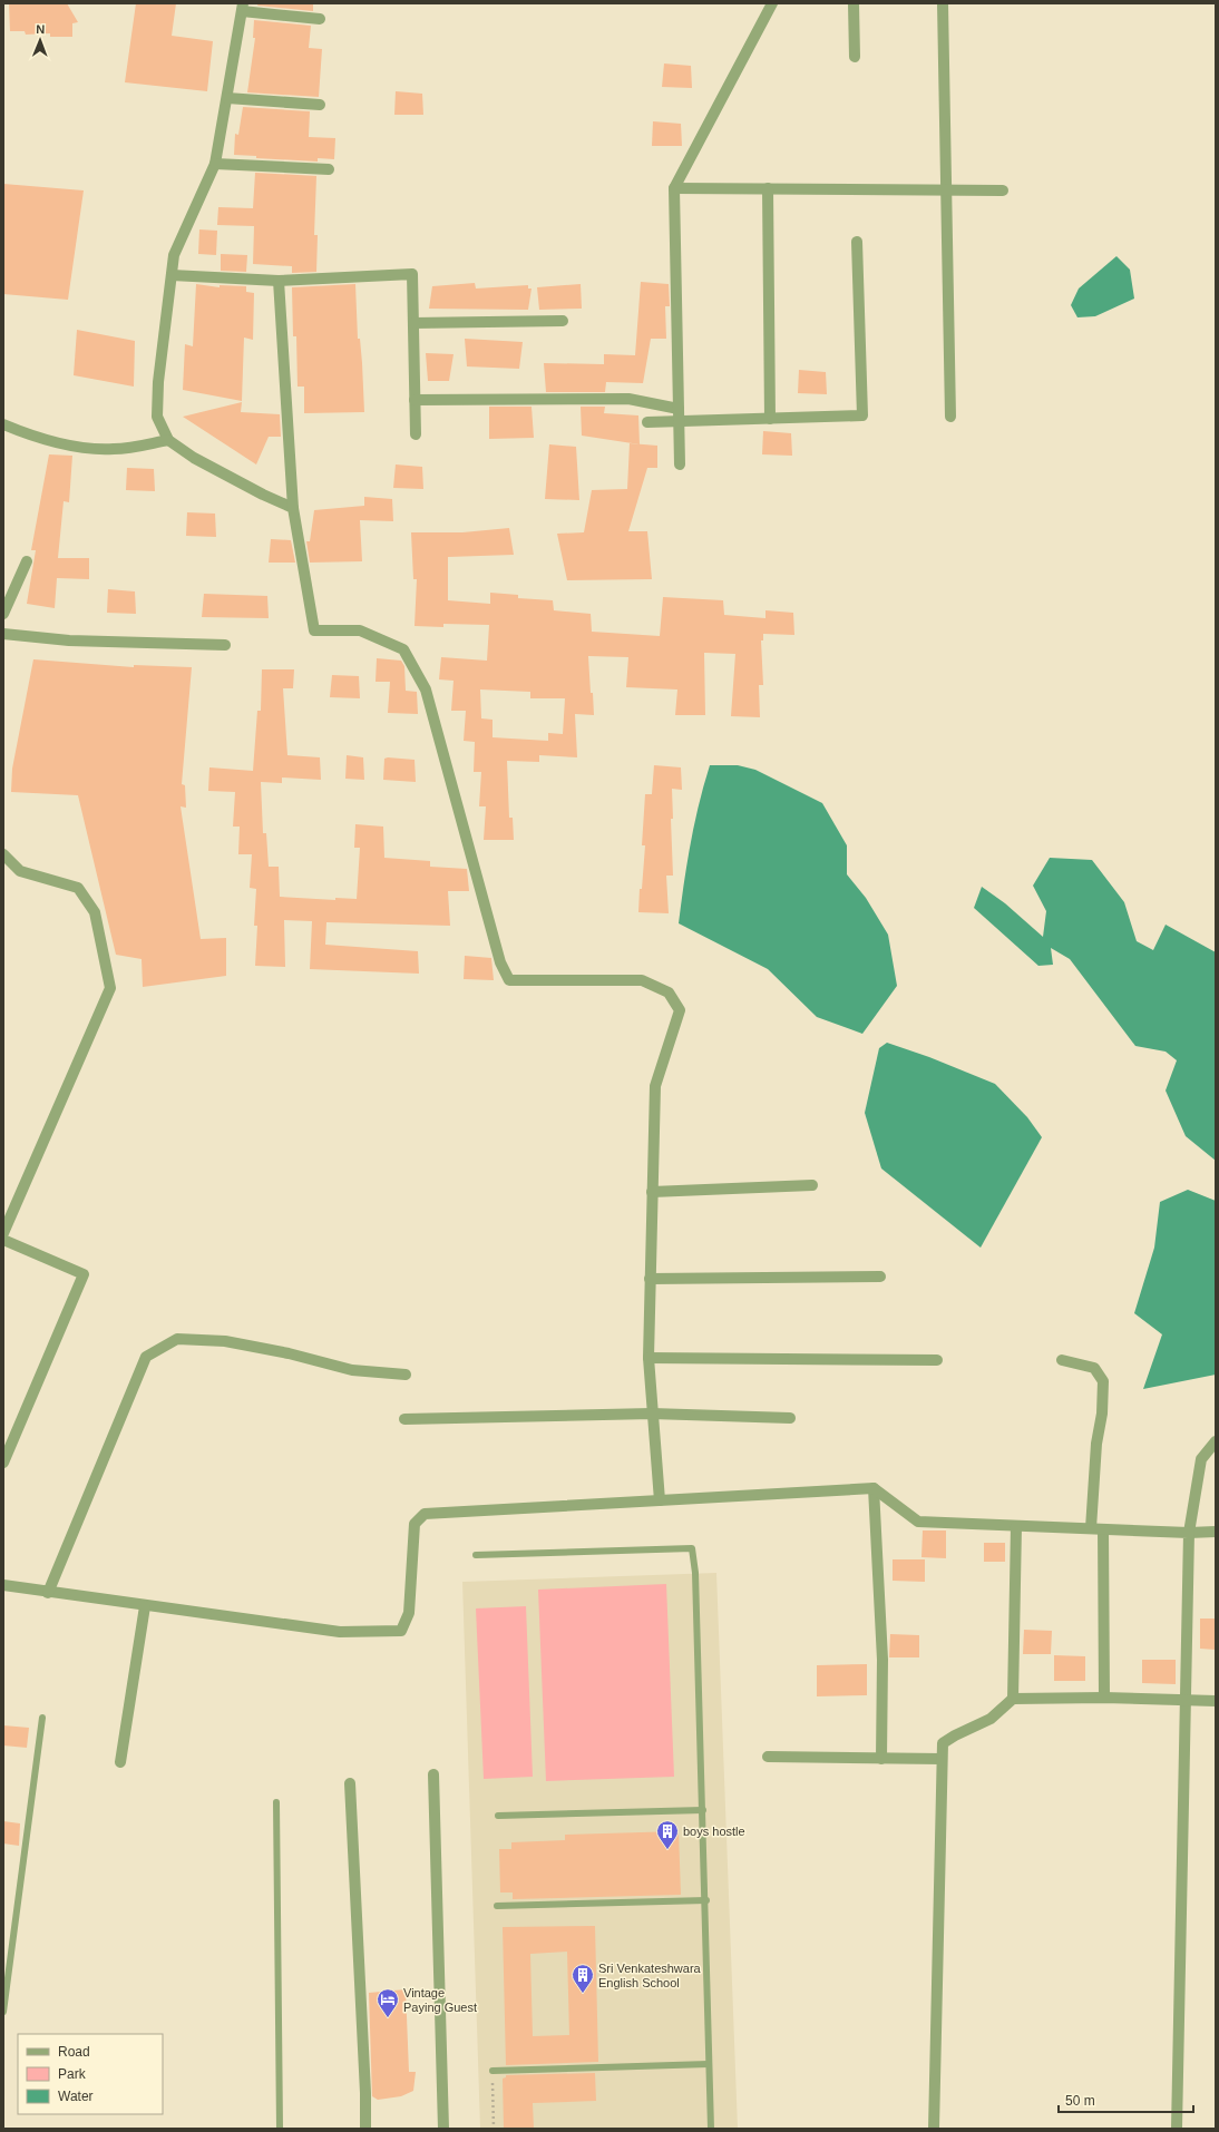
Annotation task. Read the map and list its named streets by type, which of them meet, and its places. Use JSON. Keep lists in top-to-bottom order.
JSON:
{
  "places": {
    "building": ["boys hostle", "Sri Venkateshwara English School"],
    "hotel": ["Vintage Paying Guest"]
  },
  "legend": ["Road", "Park", "Water"],
  "scale_bar": "50 m",
  "north": "top"
}
